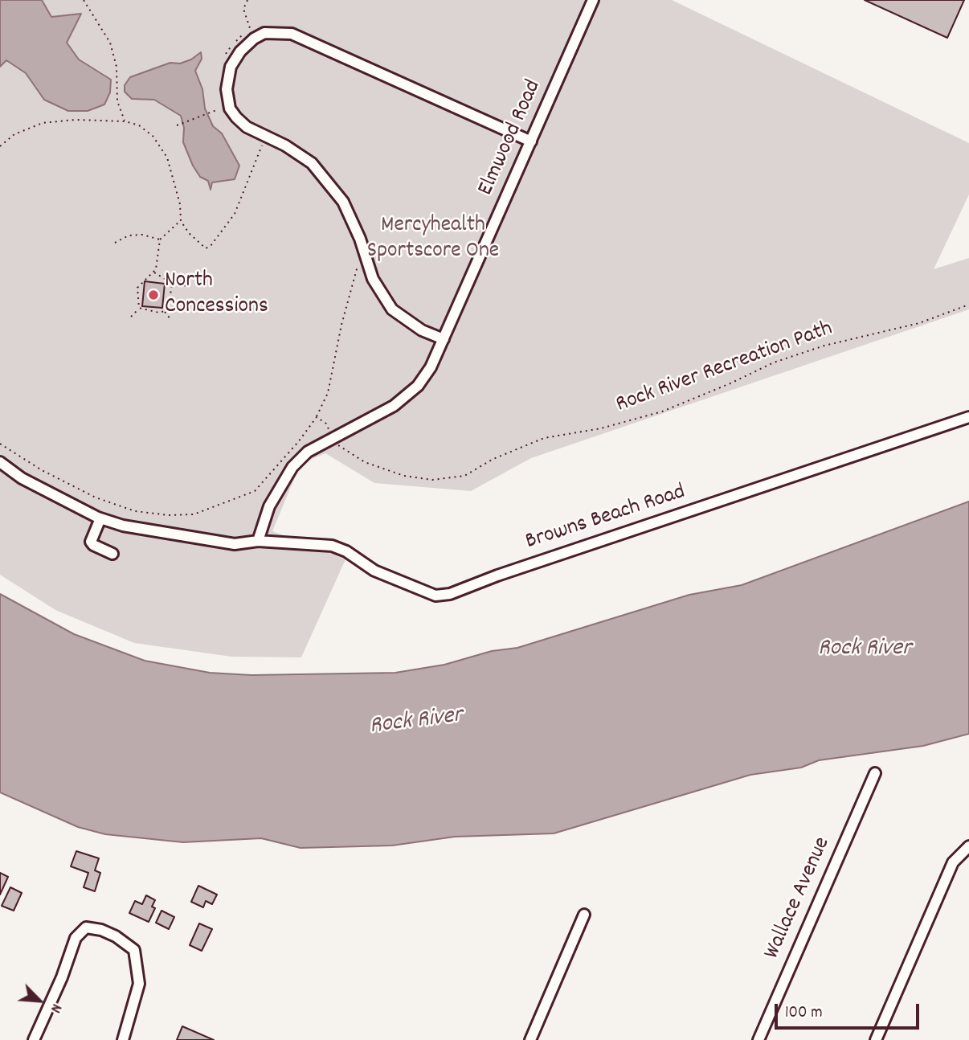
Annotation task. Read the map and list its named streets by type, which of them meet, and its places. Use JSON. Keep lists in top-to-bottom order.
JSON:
{
  "streets": {
    "street": ["Elmwood Road", "Browns Beach Road", "Wallace Avenue"],
    "path": ["Rock River Recreation Path"]
  },
  "crossings": [
    ["Elmwood Road", "Rock River Recreation Path"],
    ["Elmwood Road", "Browns Beach Road"]
  ],
  "water": ["Rock River"],
  "parks": ["Mercyhealth Sportscore One"],
  "places": ["North Concessions"],
  "scale_bar": "100 m",
  "north": "bottom right"
}
